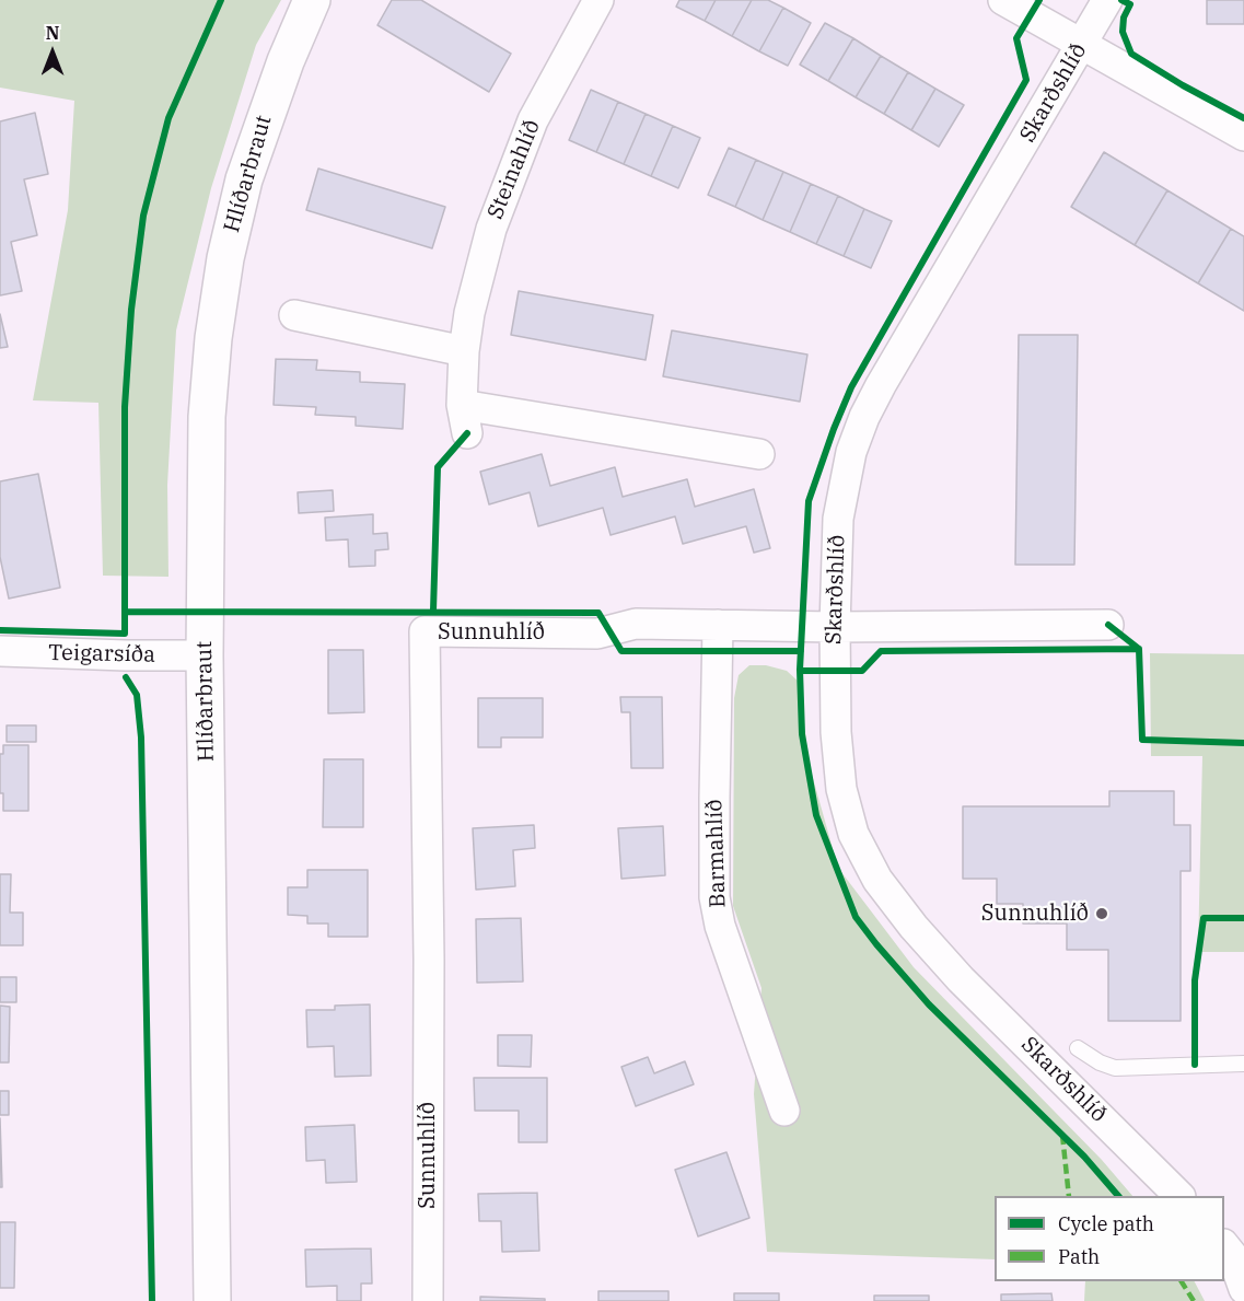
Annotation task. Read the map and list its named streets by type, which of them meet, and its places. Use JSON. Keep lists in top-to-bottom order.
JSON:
{
  "streets": {
    "main road": ["Hlíðarbraut"],
    "street": [
      "Skarðshlíð",
      "Steinahlíð",
      "Sunnuhlíð",
      "Teigarsíða",
      "Barmahlíð"
    ]
  },
  "crossings": [
    ["Skarðshlíð", "Sunnuhlíð"],
    ["Hlíðarbraut", "Teigarsíða"],
    ["Sunnuhlíð", "Barmahlíð"]
  ],
  "places": ["Sunnuhlíð"],
  "legend": ["Cycle path", "Path"],
  "north": "top"
}
